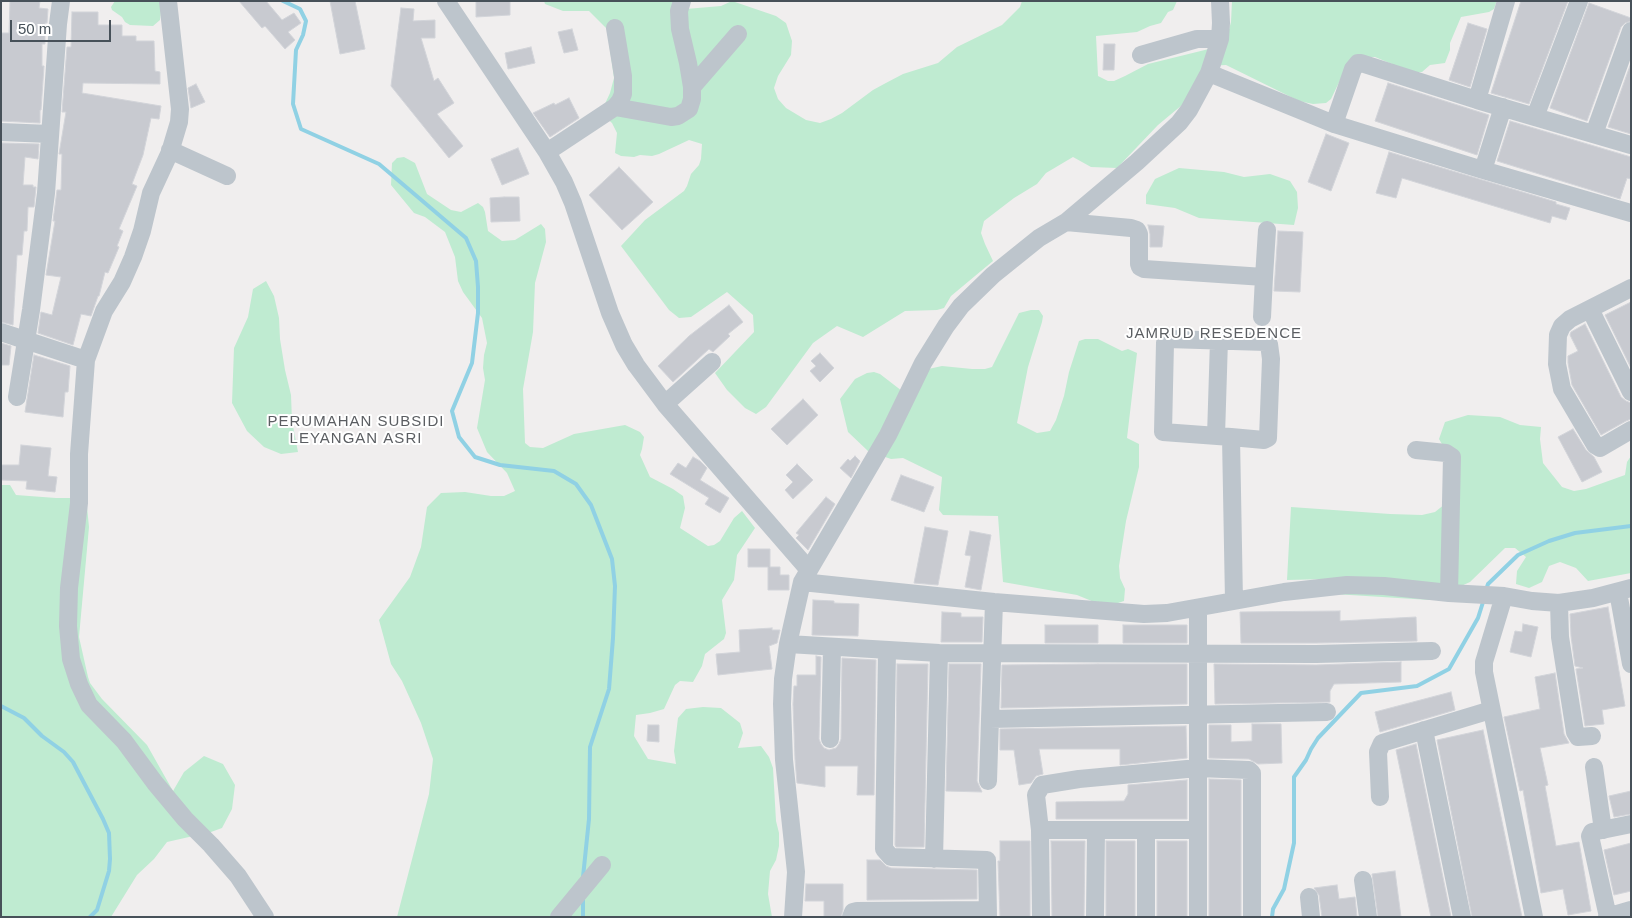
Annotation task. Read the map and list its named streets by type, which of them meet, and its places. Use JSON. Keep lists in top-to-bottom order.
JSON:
{
  "districts": ["JAMRUD RESEDENCE", "PERUMAHAN SUBSIDI LEYANGAN ASRI"],
  "scale_bar": "50 m"
}
